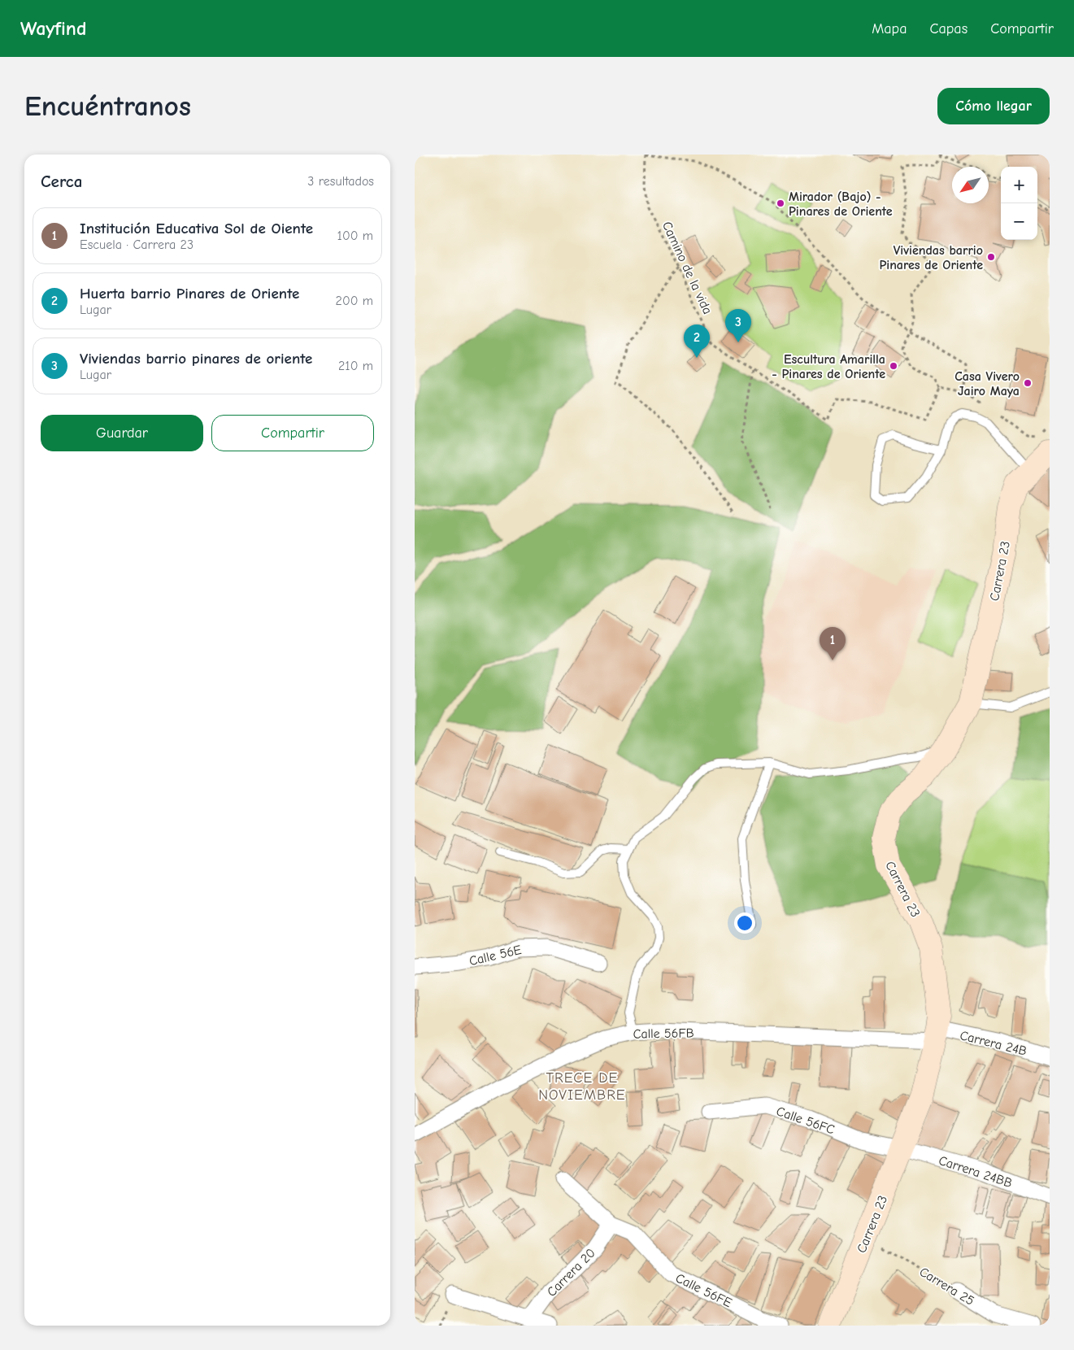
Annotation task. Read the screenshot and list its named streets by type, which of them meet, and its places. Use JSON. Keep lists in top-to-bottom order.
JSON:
{
  "streets": {
    "street": [
      "Carrera 23",
      "Calle 56E",
      "Calle 56FB",
      "Carrera 24B",
      "Calle 56FC",
      "Carrera 24BB",
      "Carrera 20",
      "Carrera 25",
      "Calle 56FE"
    ],
    "path": ["Camino de la vida"]
  },
  "crossings": [
    ["Carrera 23", "Calle 56FB"],
    ["Carrera 23", "Carrera 24B"],
    ["Carrera 23", "Calle 56FC"],
    ["Carrera 23", "Carrera 24BB"],
    ["Carrera 23", "Carrera 25"],
    ["Calle 56FB", "Carrera 24B"],
    ["Calle 56FC", "Carrera 24BB"],
    ["Carrera 20", "Calle 56FE"]
  ],
  "districts": ["TRECE DE NOVIEMBRE"],
  "places": [
    "Mirador (Bajo) - Pinares de Oriente",
    "Viviendas barrio Pinares de Oriente",
    "Escultura Amarilla - Pinares de Oriente",
    "Casa Vivero Jairo Maya"
  ],
  "north": "bottom left",
  "page": {
    "header": "Wayfind",
    "nav": ["Mapa", "Capas", "Compartir"],
    "buttons": [
      "Cómo llegar",
      ["Guardar", "Compartir"]
    ],
    "title": "Encuéntranos",
    "heading": ["Cerca", "3 resultados"],
    "map_buttons": ["+", "−"],
    "list": [
      {
        "mark": "1",
        "name": "Institución Educativa Sol de Oiente",
        "note": "Escuela · Carrera 23",
        "value": "100 m"
      },
      {
        "mark": "2",
        "name": "Huerta barrio Pinares de Oriente",
        "note": "Lugar",
        "value": "200 m"
      },
      {
        "mark": "3",
        "name": "Viviendas barrio pinares de oriente",
        "note": "Lugar",
        "value": "210 m"
      }
    ],
    "pins": ["3", "2", "1"]
  }
}
